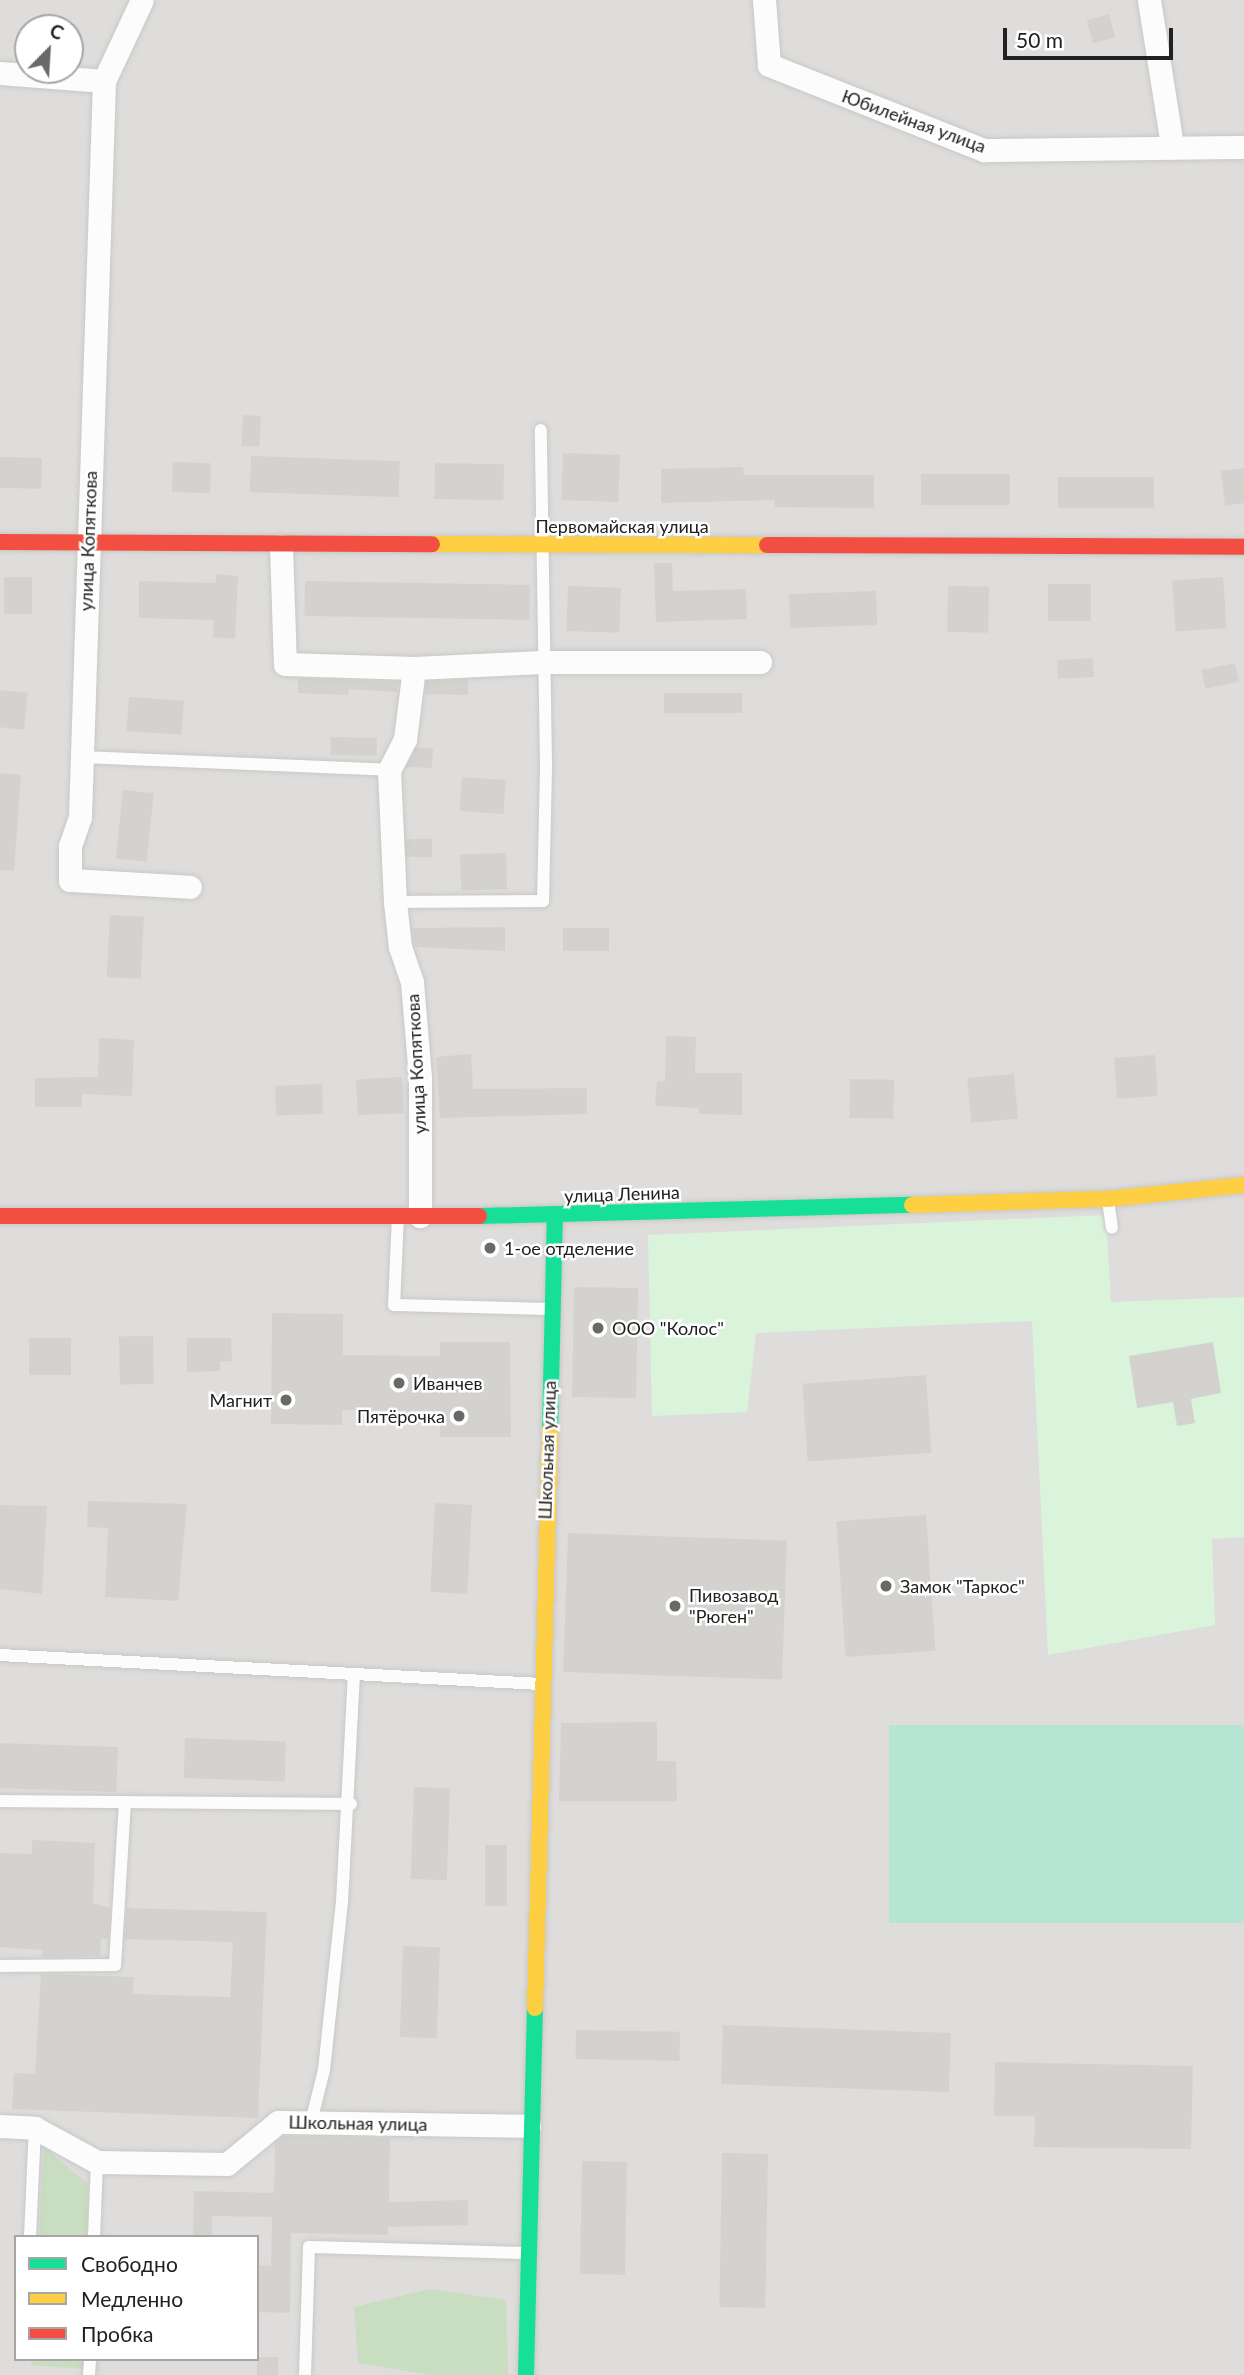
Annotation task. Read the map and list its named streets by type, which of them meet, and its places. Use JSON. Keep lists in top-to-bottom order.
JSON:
{
  "streets": {
    "street": [
      "Юбилейная улица",
      "Первомайская улица",
      "улица Копяткова",
      "улица Ленина",
      "Школьная улица"
    ]
  },
  "crossings": [
    ["Первомайская улица", "улица Копяткова"],
    ["улица Копяткова", "улица Ленина"],
    ["улица Ленина", "Школьная улица"]
  ],
  "places": [
    "1-ое отделение",
    "ООО \"Колос\"",
    "Иванчев",
    "Магнит",
    "Пятёрочка",
    "Замок \"Таркос\"",
    "Пивозавод \"Рюген\""
  ],
  "legend": ["Свободно", "Медленно", "Пробка"],
  "scale_bar": "50 m",
  "north": "top right"
}
